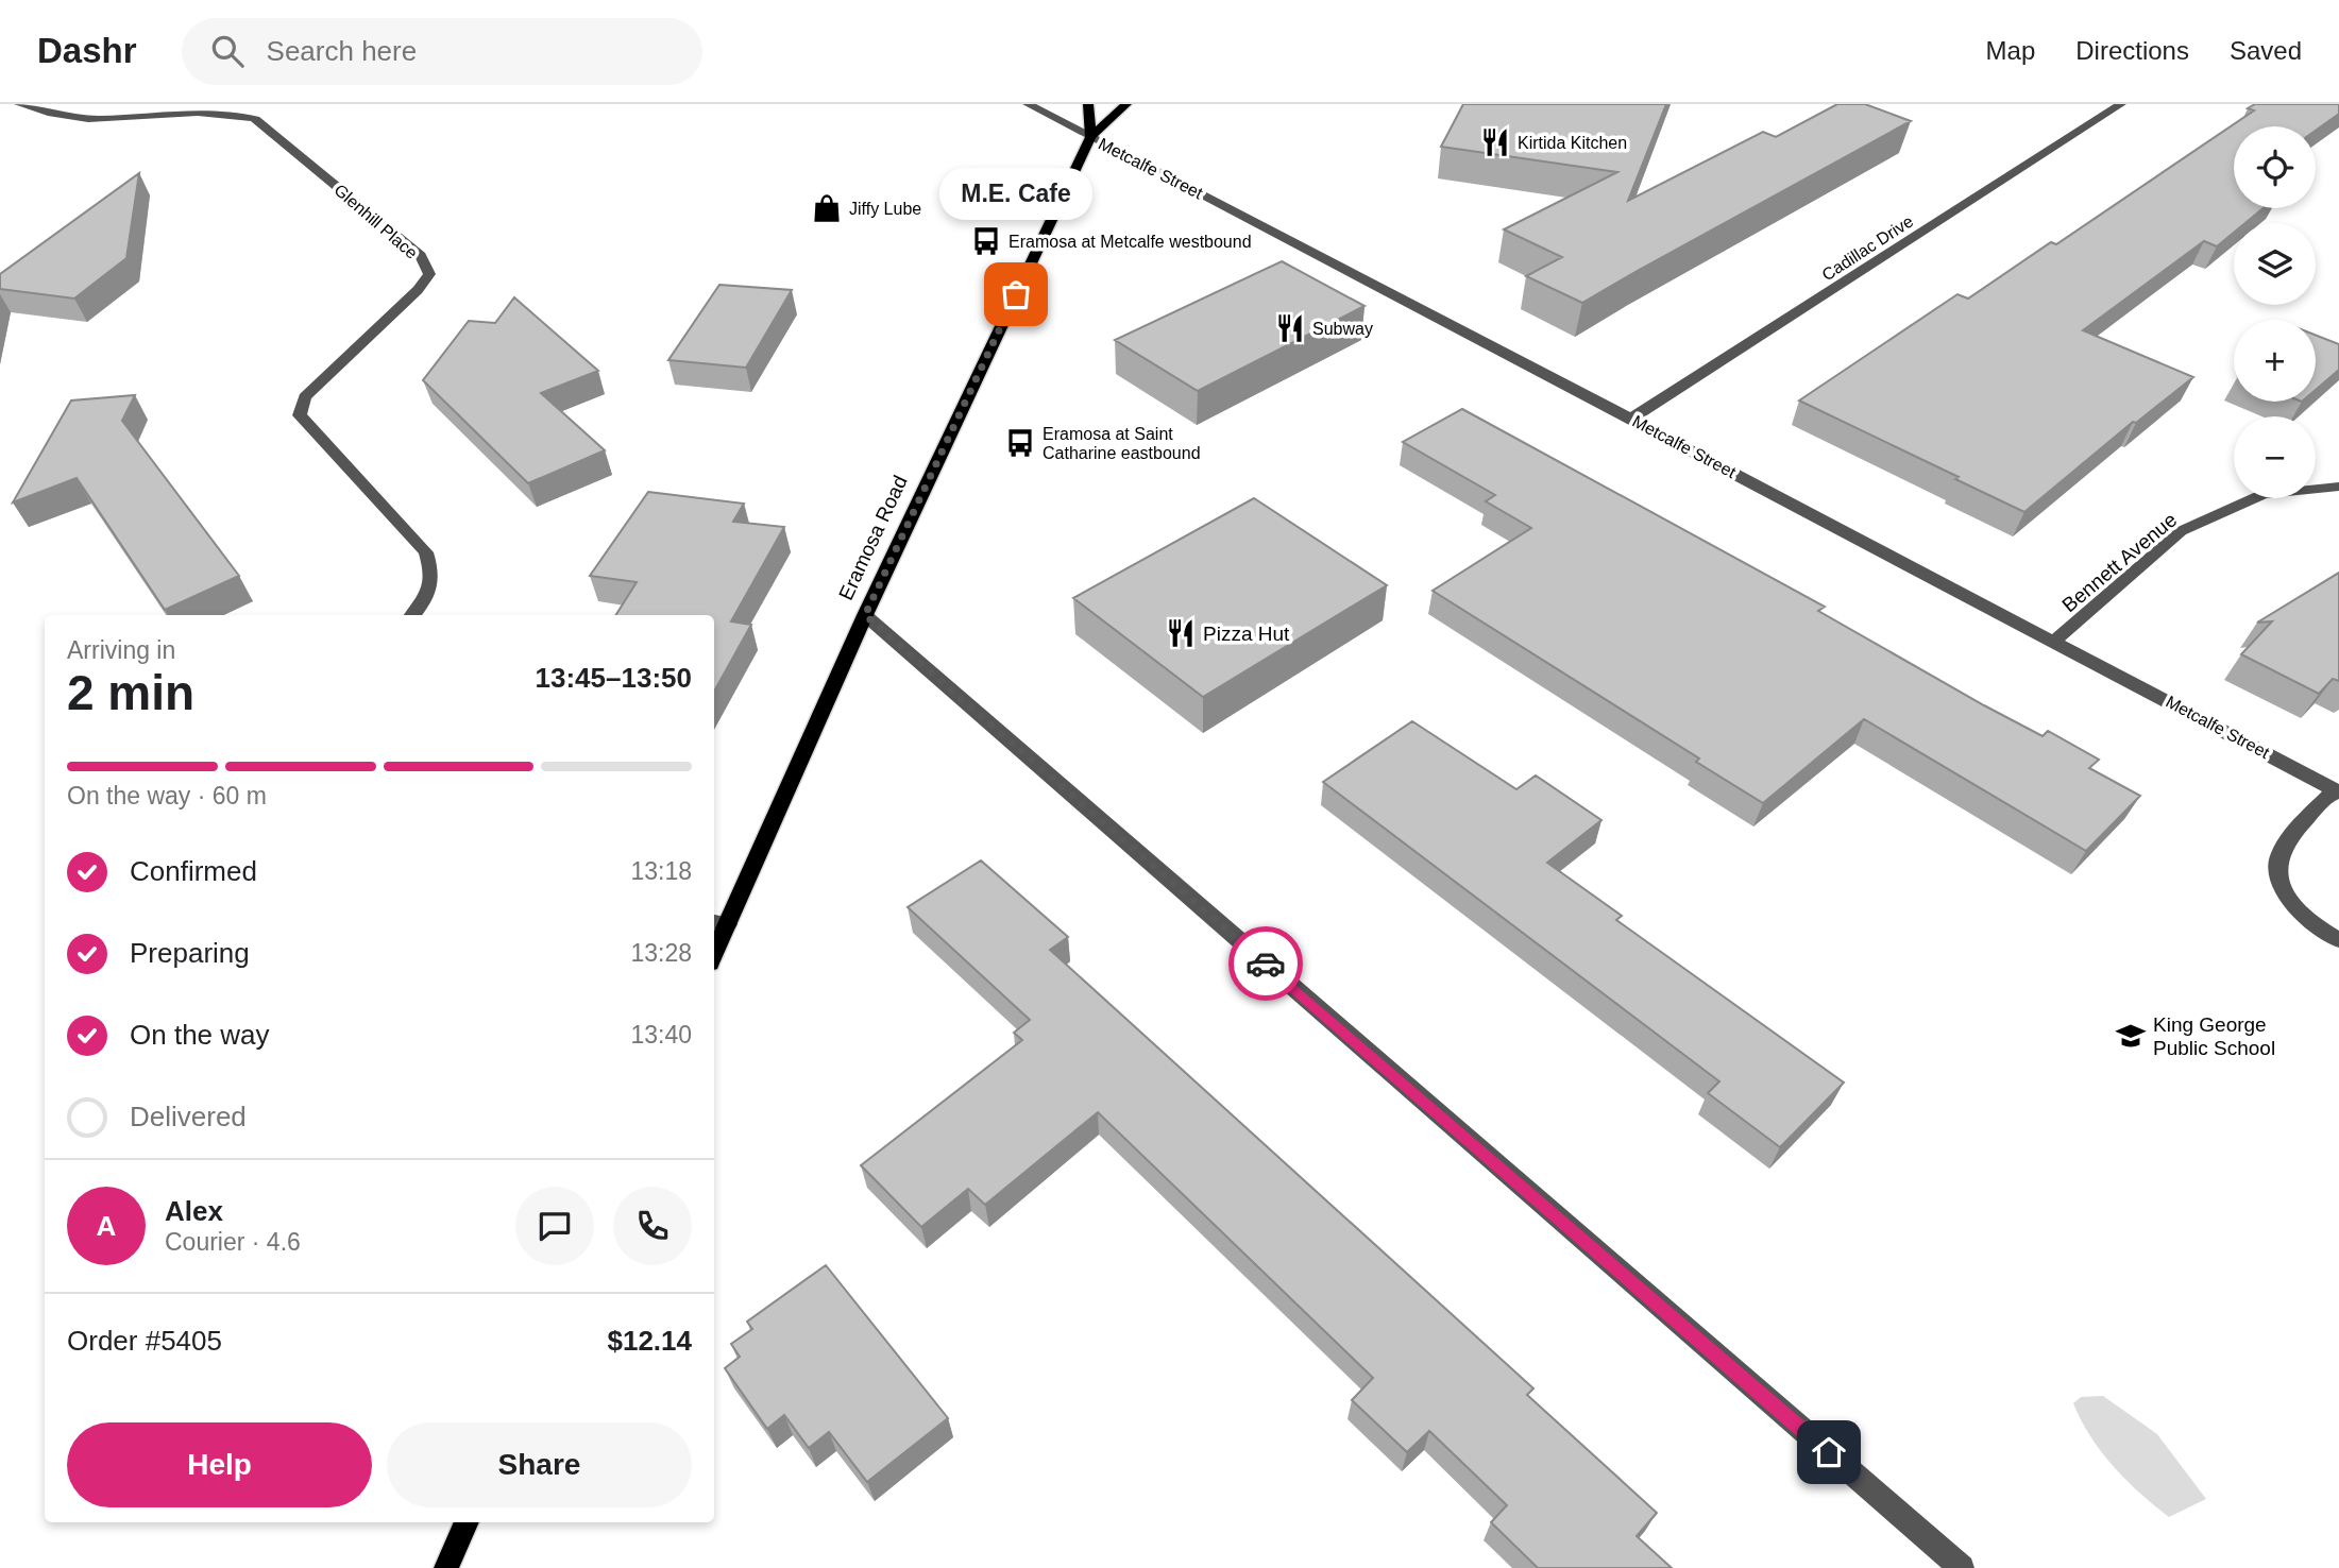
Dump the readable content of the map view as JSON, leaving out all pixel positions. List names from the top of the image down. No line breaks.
{"streets":{"main road":["Eramosa Road"],"street":["Metcalfe Street","Glenhill Place","Cadillac Drive","Bennett Avenue"]},"crossings":[["Metcalfe Street","Cadillac Drive"],["Metcalfe Street","Eramosa Road"],["Metcalfe Street","Bennett Avenue"]],"places":{"restaurant":["Kirtida Kitchen","Subway","Pizza Hut"],"shop":["Jiffy Lube"],"bus stop":["Eramosa at Metcalfe westbound","Eramosa at Saint Catharine eastbound"],"other":["M.E. Cafe"],"school or university":["King George Public School"]},"page":{"header":"Dashr","search":"Search here","nav":["Map","Directions","Saved"],"map_buttons":["+","−"],"bubble":"M.E. Cafe","heading":["2 min","Arriving in","13:45–13:50"],"panel":["Alex","Courier · 4.6","Order #5405","$12.14"],"bar":"On the way · 60 m","list":[["Confirmed","13:18"],["Preparing","13:28"],["On the way","13:40"],"Delivered"],"round":"A","buttons":["Help","Share"]}}
